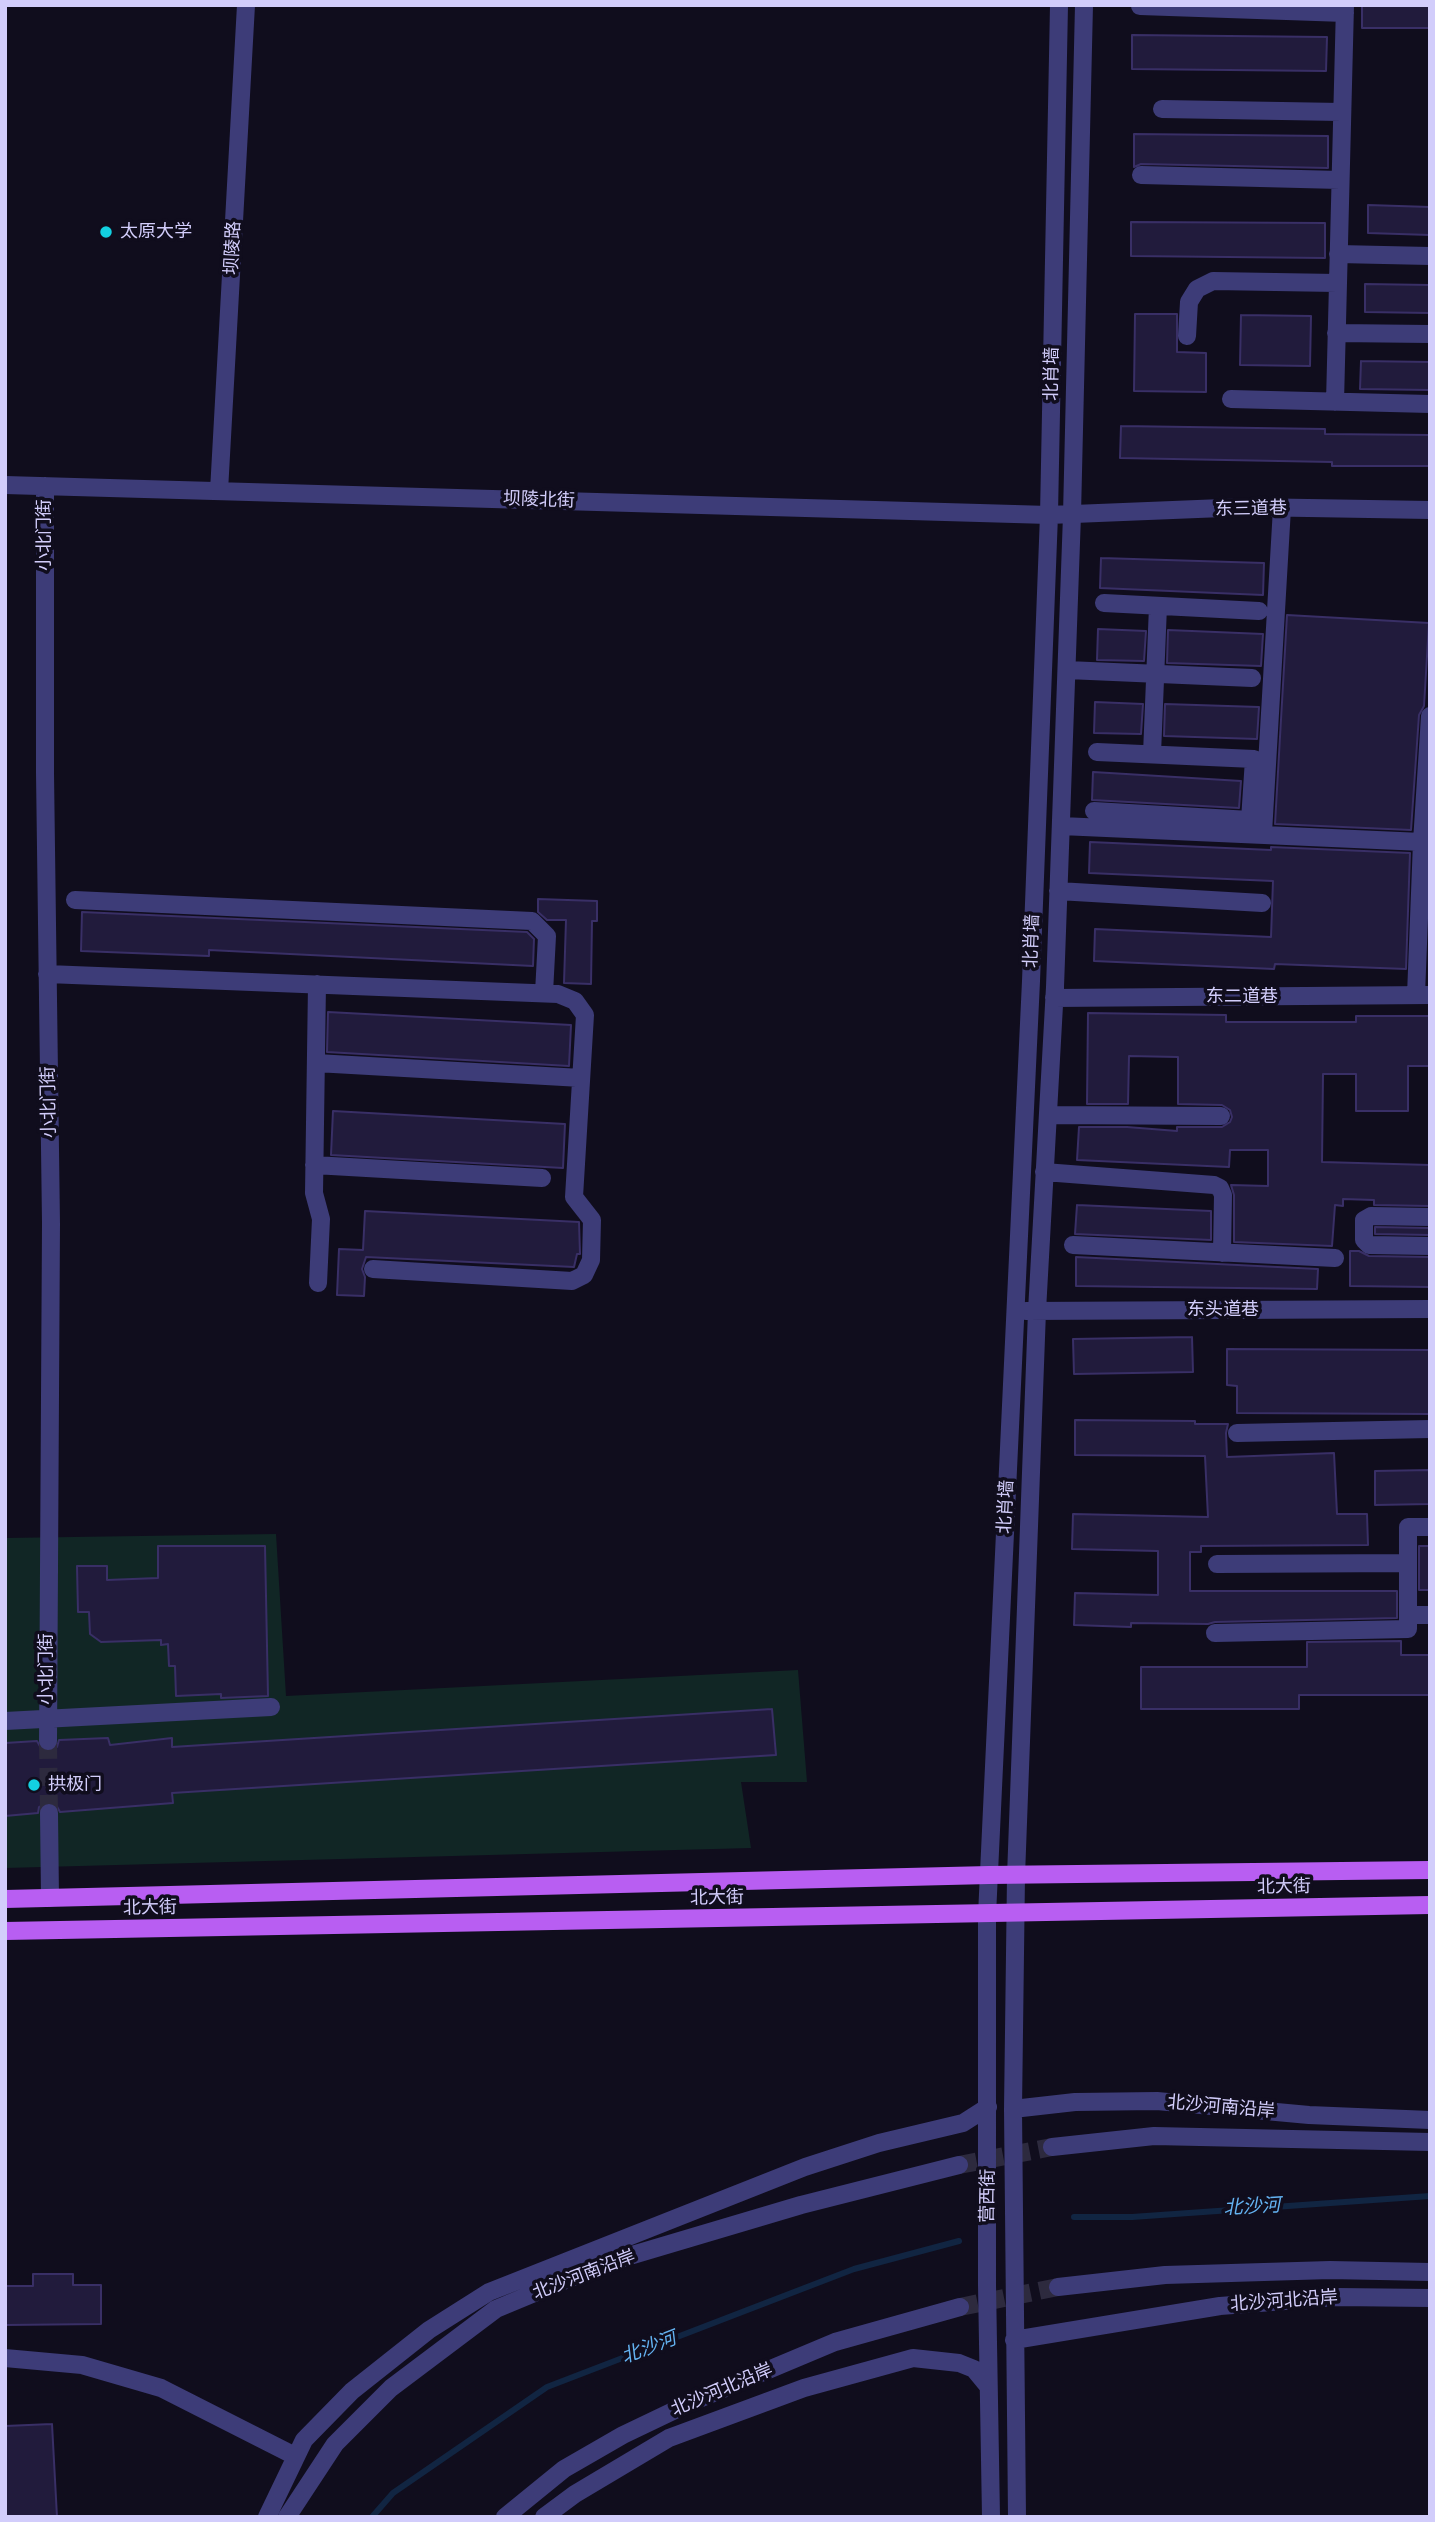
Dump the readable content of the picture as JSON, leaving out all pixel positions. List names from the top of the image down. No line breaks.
{"streets":{"main road":["北大街"],"street":["坝陵路","北肖墙","坝陵北街","东三道巷","小北门街","东二道巷","东头道巷","北沙河南沿岸","营西街","北沙河北沿岸"]},"crossings":[["坝陵路","坝陵北街"],["北肖墙","坝陵北街"],["北肖墙","东头道巷"],["北肖墙","营西街"],["坝陵北街","东三道巷"],["坝陵北街","小北门街"],["坝陵北街","营西街"],["东三道巷","营西街"],["东二道巷","营西街"],["东头道巷","营西街"],["北大街","营西街"],["北沙河南沿岸","营西街"],["营西街","北沙河北沿岸"]],"water":["北沙河"],"places":["太原大学","拱极门"]}
